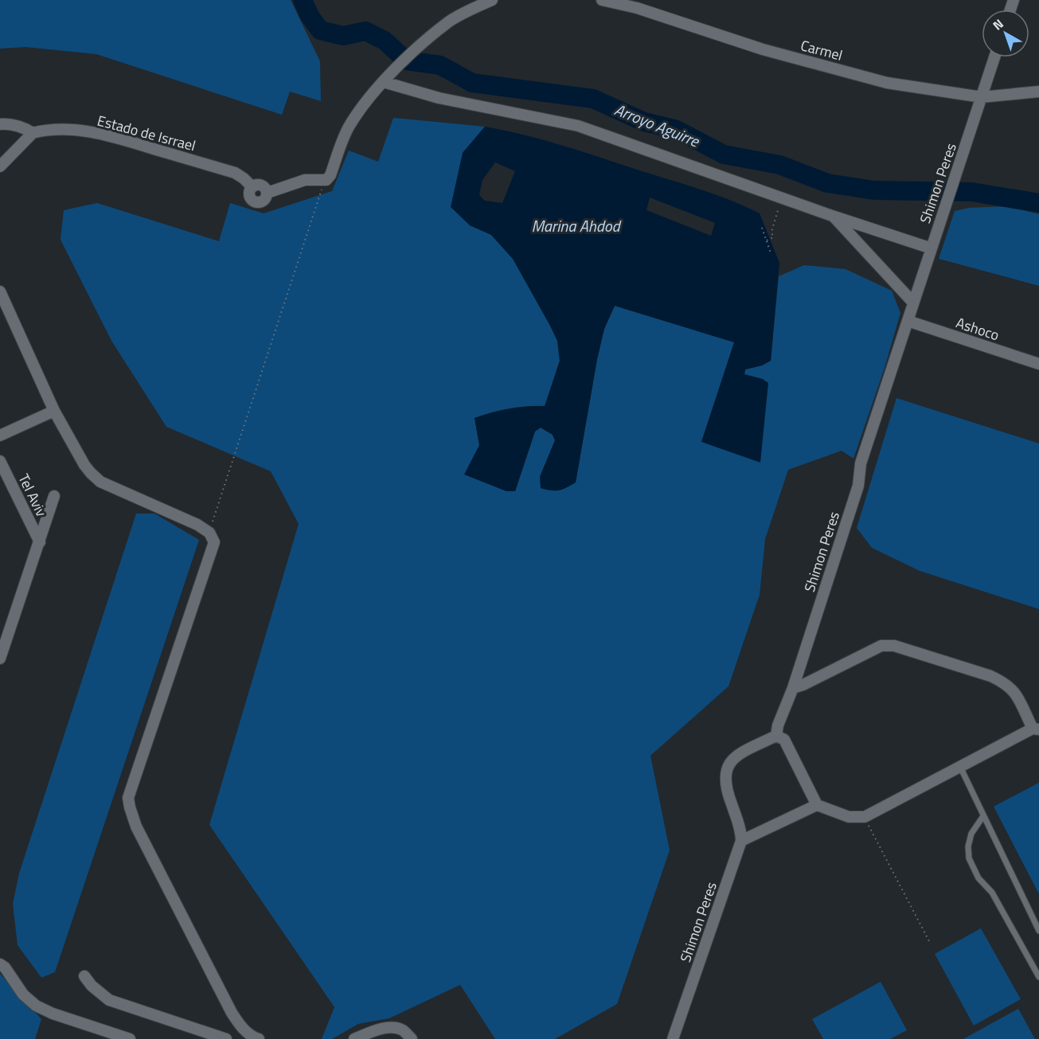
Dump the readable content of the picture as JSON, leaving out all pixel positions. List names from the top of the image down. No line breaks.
{"streets":{"street":["Carmel","Estado de Isrrael","Shimon Peres","Ashoco","Tel Aviv"]},"crossings":[["Carmel","Shimon Peres"],["Shimon Peres","Ashoco"]],"water":["Arroyo Aguirre","Marina Ahdod"],"north":"top left"}
